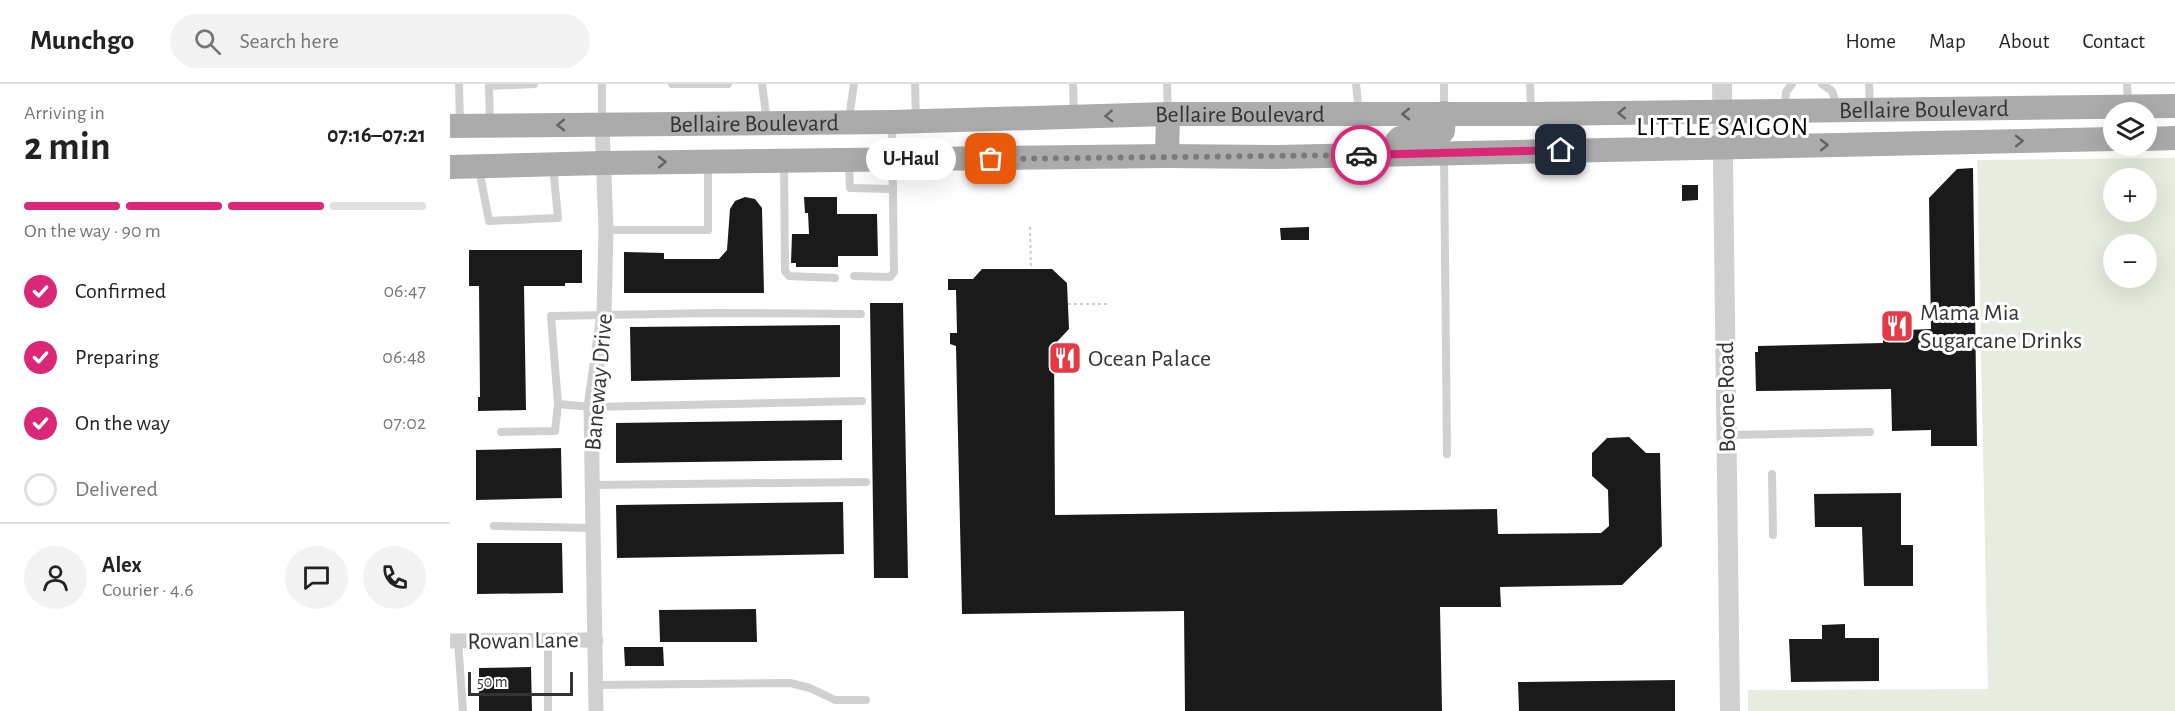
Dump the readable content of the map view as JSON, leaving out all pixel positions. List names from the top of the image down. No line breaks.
{"streets":{"main road":["Bellaire Boulevard"],"street":["Baneway Drive","Boone Road","Rowan Lane"]},"crossings":[["Bellaire Boulevard","Baneway Drive"],["Bellaire Boulevard","Boone Road"],["Baneway Drive","Rowan Lane"]],"districts":["LITTLE SAIGON"],"places":{"other":["U-Haul"],"restaurant":["Mama Mia Sugarcane Drinks","Ocean Palace"]},"scale_bar":"50 m","page":{"header":"Munchgo","search":"Search here","nav":["Home","Map","About","Contact"],"heading":["2 min","Arriving in","07:16–07:21"],"panel":["Alex","Courier · 4.6"],"map_buttons":["+","−"],"bubble":"U-Haul","bar":"On the way · 90 m","list":[["Confirmed","06:47"],["Preparing","06:48"],["On the way","07:02"],"Delivered"],"scale":"50 m"}}
